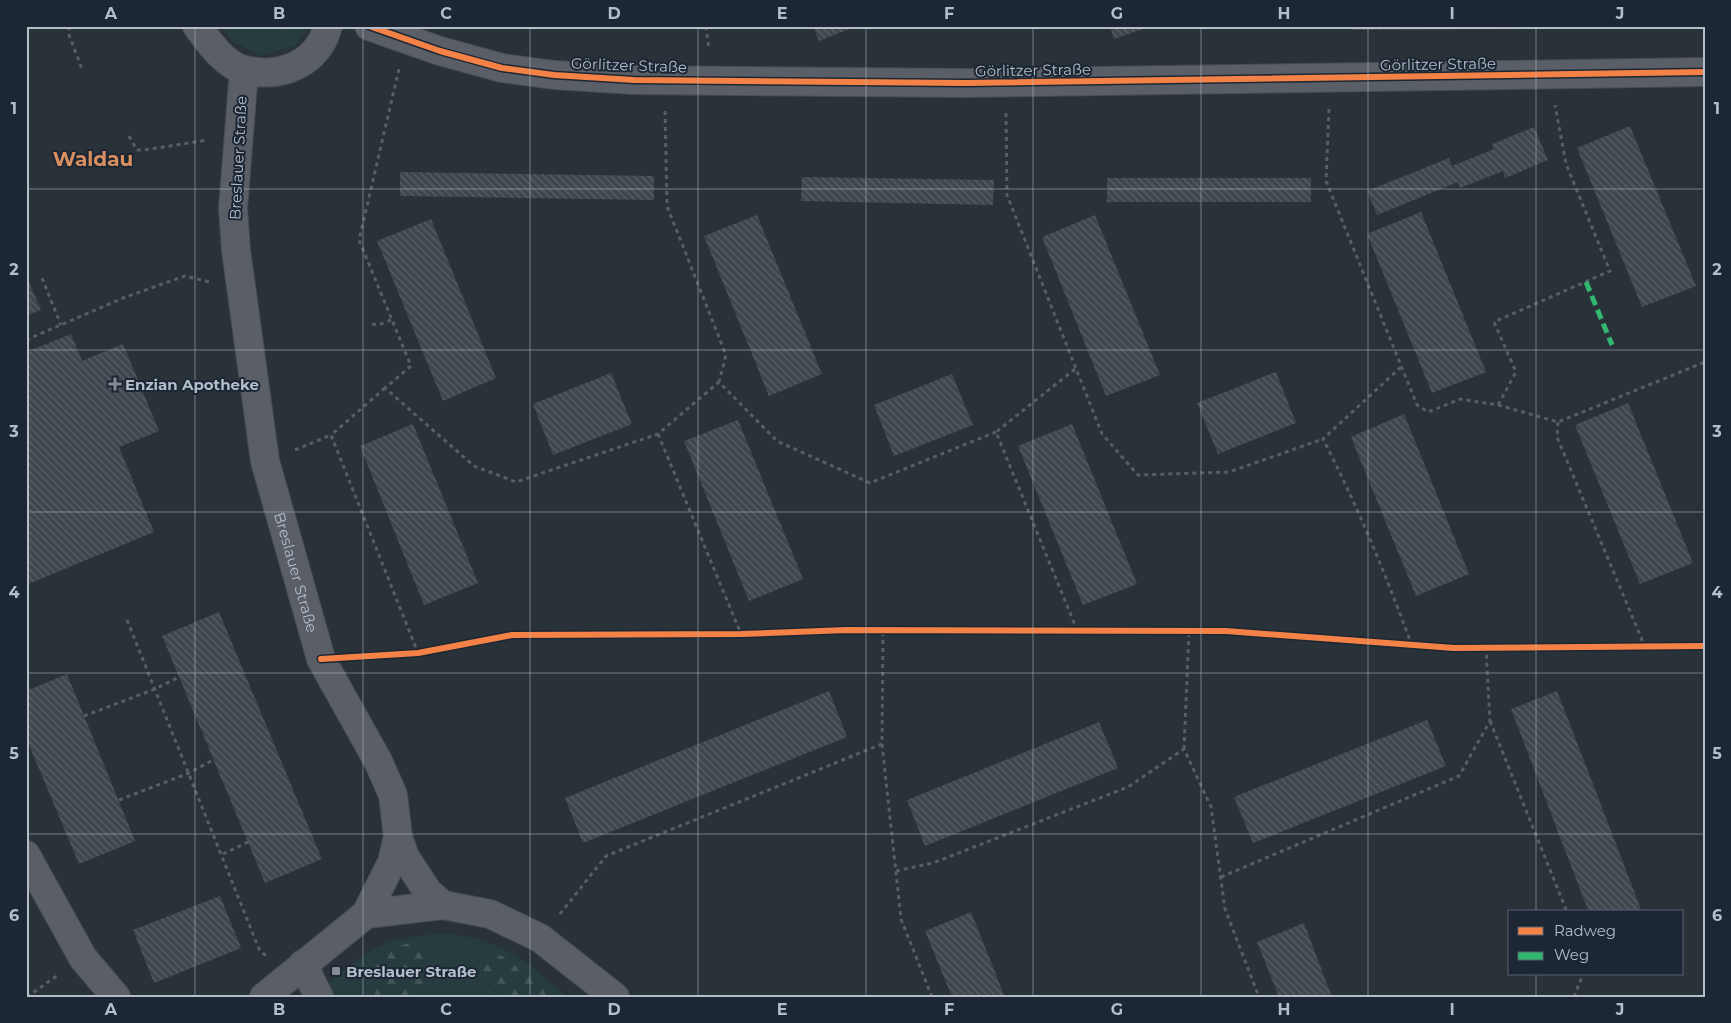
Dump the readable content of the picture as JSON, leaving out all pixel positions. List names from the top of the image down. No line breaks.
{"streets":{"street":["Görlitzer Straße","Breslauer Straße"]},"districts":["Waldau"],"places":{"health":["Enzian Apotheke"],"transit":["Breslauer Straße"]},"legend":["Radweg","Weg"],"grid":{"columns":["A","B","C","D","E","F","G","H","I","J"],"rows":["1","2","3","4","5","6"]}}
